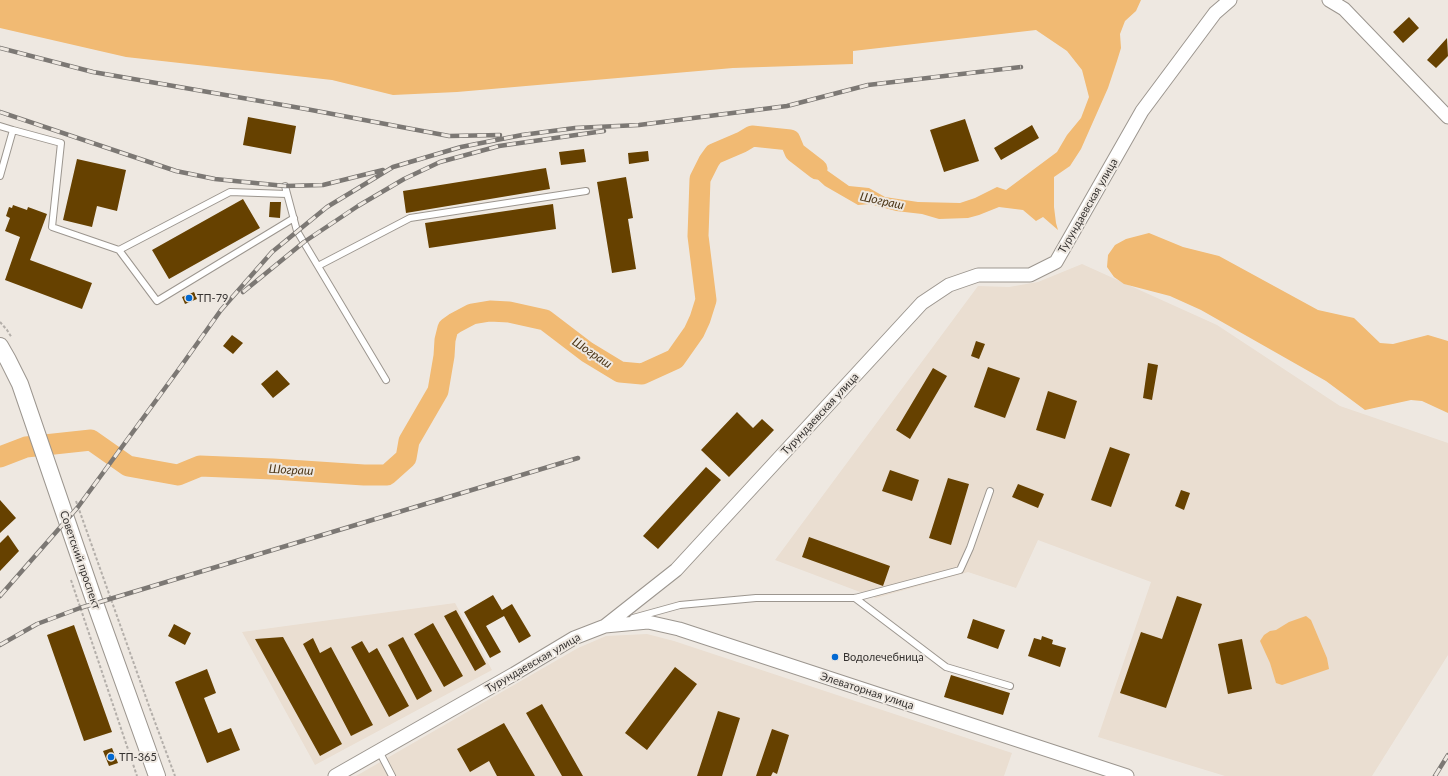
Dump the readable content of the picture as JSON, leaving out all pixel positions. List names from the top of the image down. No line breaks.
{"streets":{"street":["Турундаевская улица","Советский проспект","Элеваторная улица"]},"crossings":[["Турундаевская улица","Элеваторная улица"]],"water":["Шограш"],"places":["ТП-79","Водолечебница","ТП-365"]}
